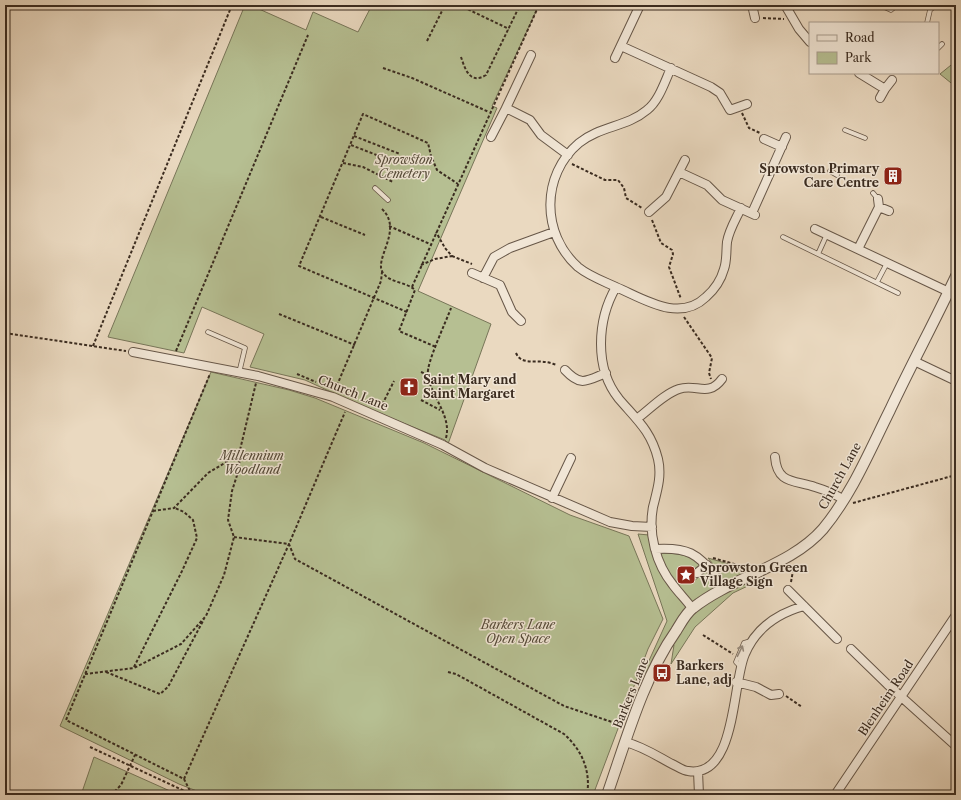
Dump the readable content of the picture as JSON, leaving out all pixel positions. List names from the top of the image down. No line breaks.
{"streets":{"street":["Church Lane","Barkers Lane","Blenheim Road"]},"crossings":[["Church Lane","Barkers Lane"]],"parks":["Sprowston Cemetery","Millennium Woodland","Barkers Lane Open Space"],"places":{"building":["Sprowston Primary Care Centre"],"church":["Saint Mary and Saint Margaret"],"place":["Sprowston Green Village Sign"],"bus stop":["Barkers Lane, adj"]},"legend":["Road","Park"]}
